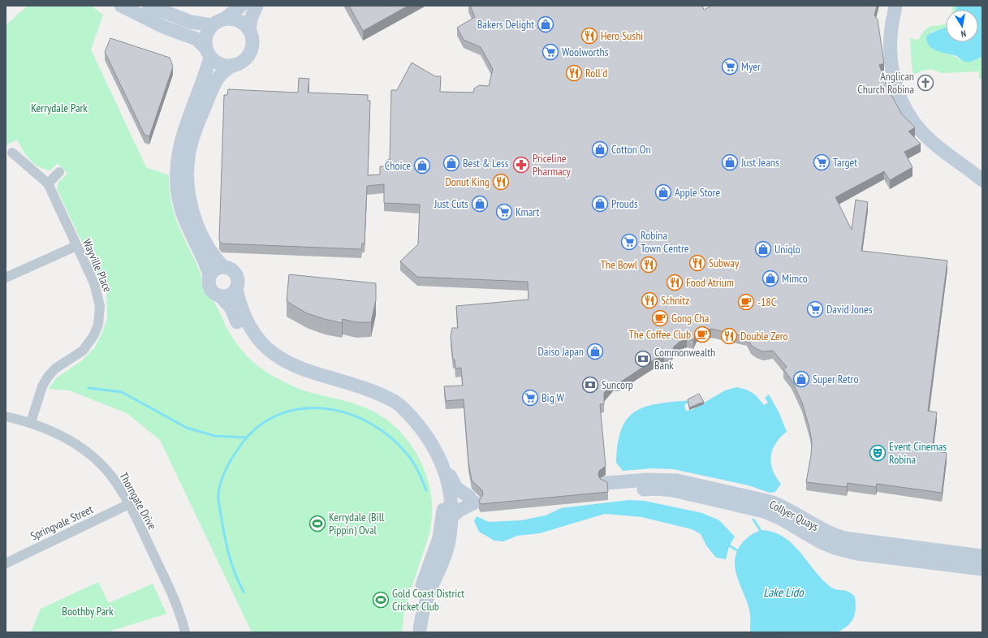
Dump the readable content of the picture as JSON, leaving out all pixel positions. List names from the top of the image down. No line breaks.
{"streets":{"street":["Wayville Place","Thorngate Drive","Collyer Quays","Springvale Street"]},"crossings":[["Wayville Place","Thorngate Drive"],["Thorngate Drive","Springvale Street"]],"water":["Lake Lido"],"parks":["Kerrydale Park","Boothby Park"],"places":{"shop":["Bakers Delight","Cotton On","Just Jeans","Best & Less","Choice","Apple Store","Just Cuts","Prouds","Uniqlo","Mimco","Daiso Japan","Super Retro"],"restaurant":["Hero Sushi","Roll'd","Donut King","Subway","The Bowl","Food Atrium","Schnitz","Double Zero"],"supermarket":["Woolworths","Myer","Target","Kmart","Robina Town Centre","David Jones","Big W"],"church":["Anglican Church Robina"],"pharmacy":["Priceline Pharmacy"],"cafe":["-18C","Gong Cha","The Coffee Club"],"bank":["Commonwealth Bank","Suncorp"],"theatre":["Event Cinemas Robina"],"sports":["Kerrydale (Bill Pippin) Oval","Gold Coast District Cricket Club"]},"north":"bottom"}
